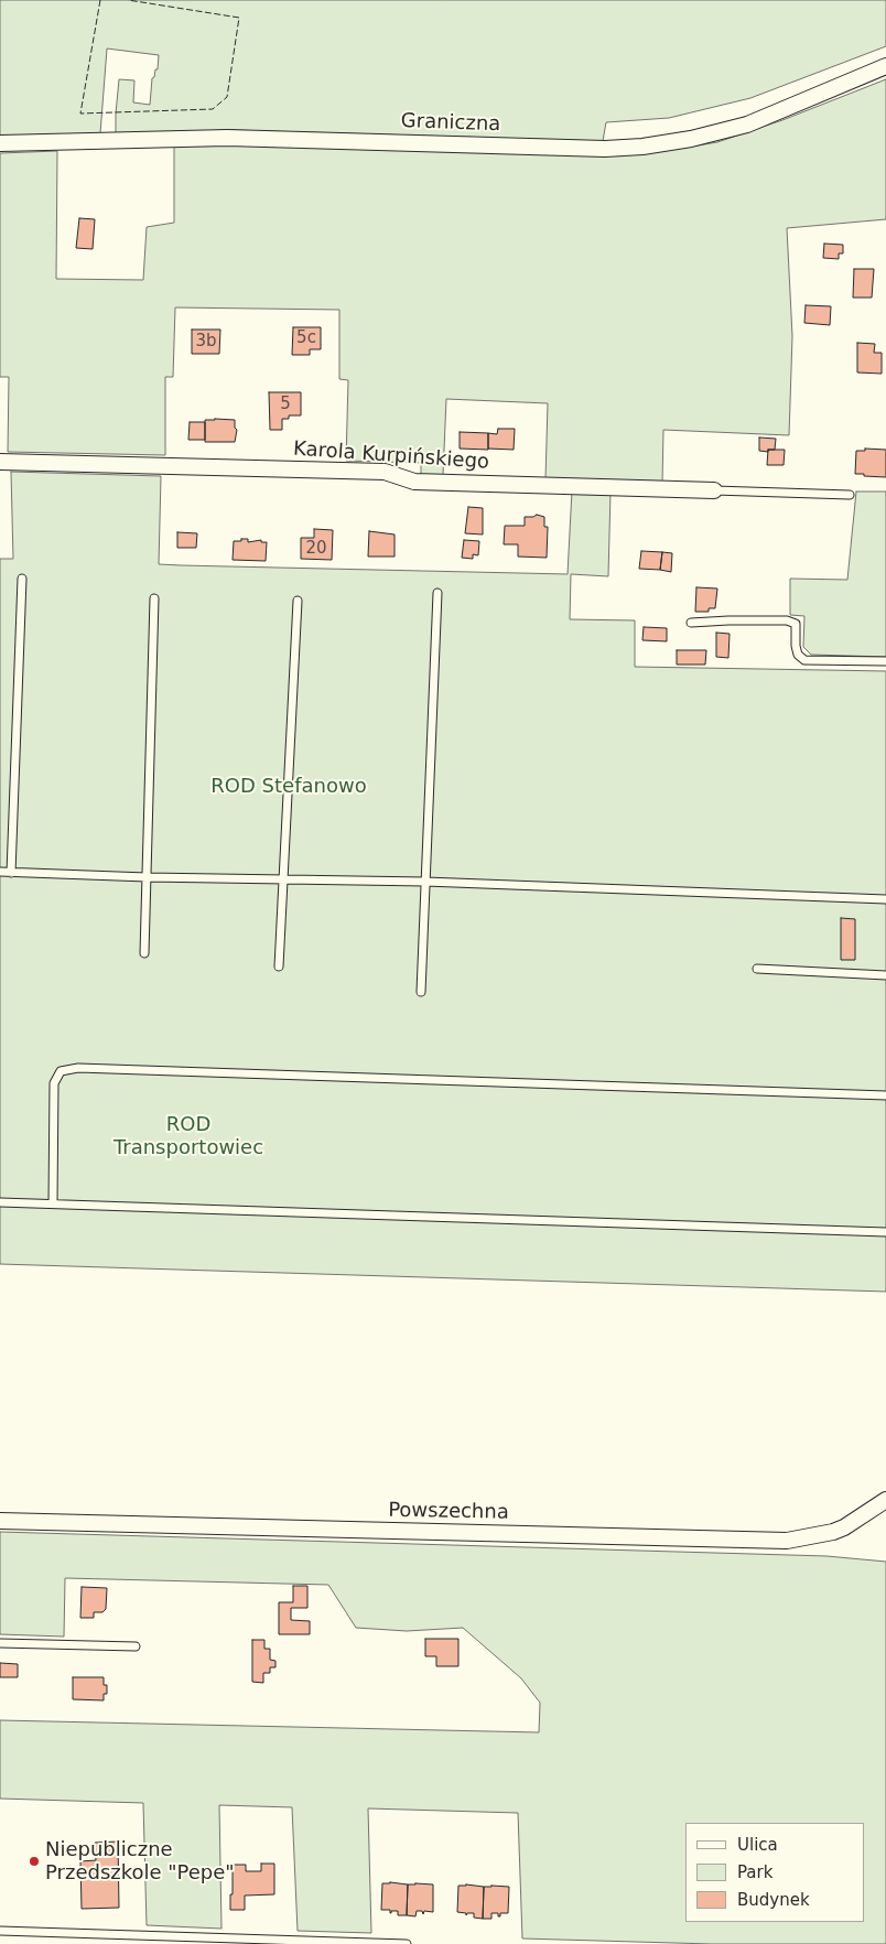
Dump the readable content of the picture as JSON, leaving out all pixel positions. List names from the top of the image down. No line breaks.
{"streets":{"street":["Graniczna","Karola Kurpińskiego","Powszechna"]},"parks":["ROD Stefanowo","ROD Transportowiec"],"places":["Niepubliczne Przedszkole \"Pepe\""],"house_numbers":["5c","3b","5","20"],"legend":["Ulica","Park","Budynek"]}
